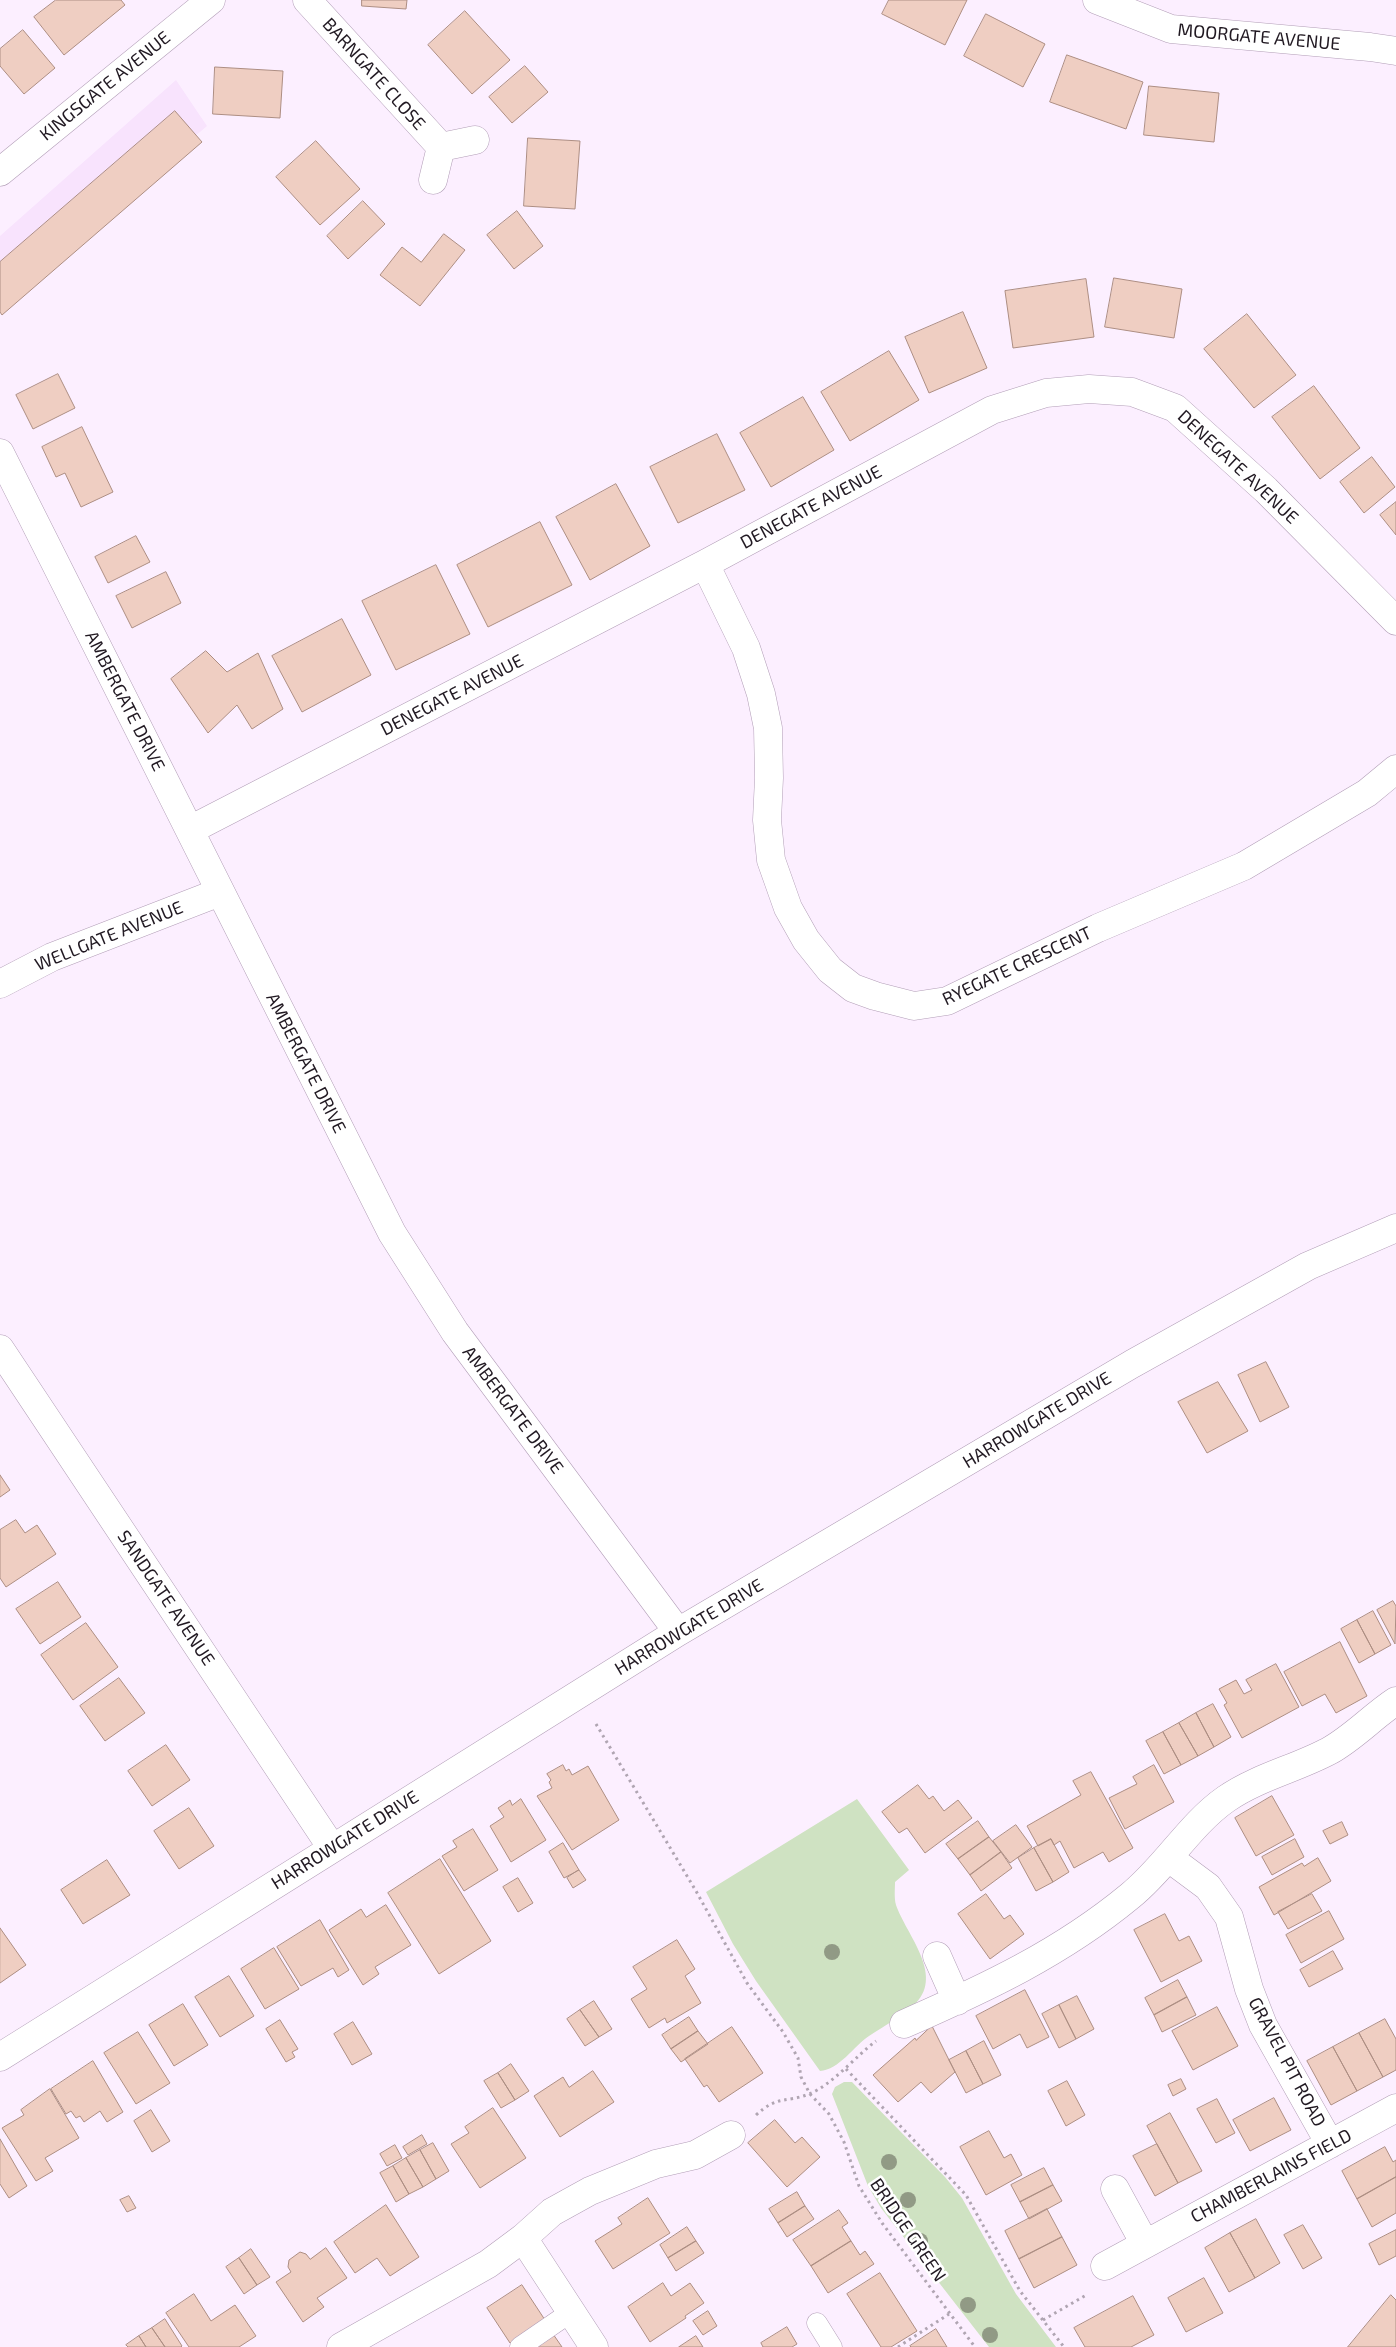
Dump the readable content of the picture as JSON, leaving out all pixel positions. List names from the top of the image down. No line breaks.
{"streets":{"street":["MOORGATE AVENUE","BARNGATE CLOSE","KINGSGATE AVENUE","DENEGATE AVENUE","AMBERGATE DRIVE","WELLGATE AVENUE","RYEGATE CRESCENT","HARROWGATE DRIVE","SANDGATE AVENUE","GRAVEL PIT ROAD","CHAMBERLAINS FIELD"],"path":["BRIDGE GREEN"]},"crossings":[["DENEGATE AVENUE","AMBERGATE DRIVE"],["DENEGATE AVENUE","RYEGATE CRESCENT"],["AMBERGATE DRIVE","WELLGATE AVENUE"],["AMBERGATE DRIVE","HARROWGATE DRIVE"],["HARROWGATE DRIVE","SANDGATE AVENUE"],["HARROWGATE DRIVE","BRIDGE GREEN"],["GRAVEL PIT ROAD","CHAMBERLAINS FIELD"]]}
